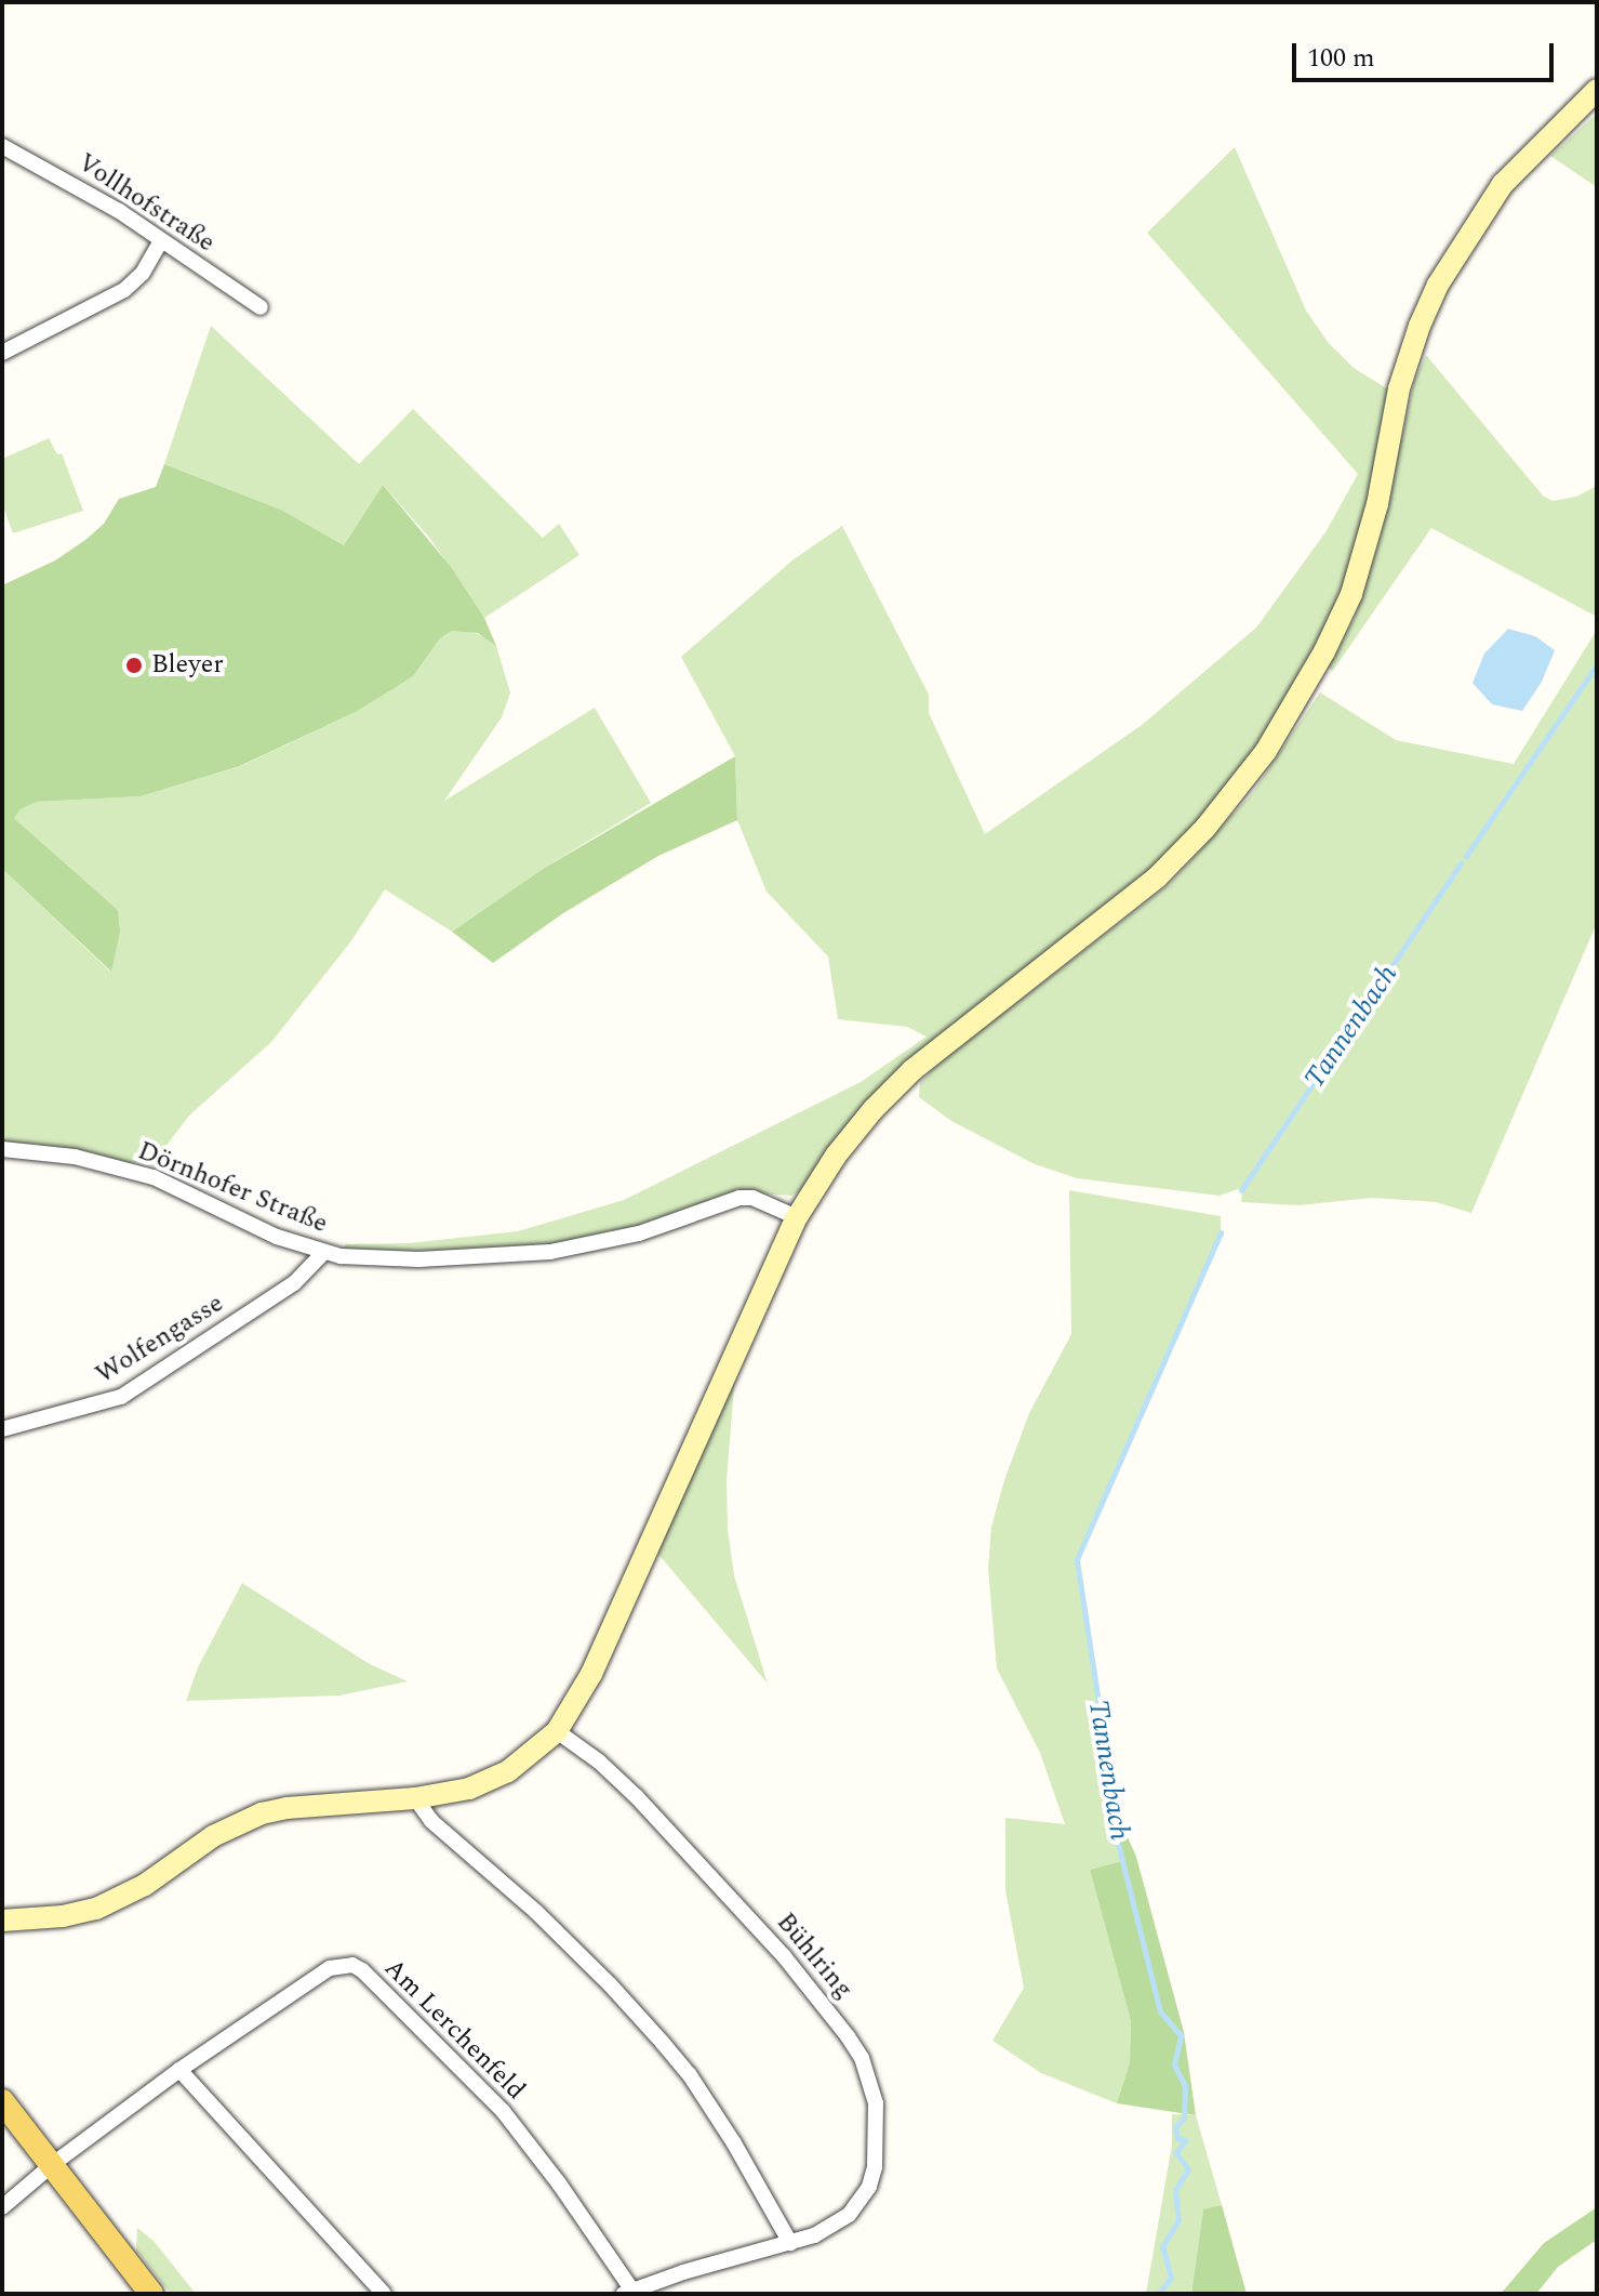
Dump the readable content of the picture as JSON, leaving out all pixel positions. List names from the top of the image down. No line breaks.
{"streets":{"street":["Vollhofstraße","Dörnhofer Straße","Wolfengasse","Bühlring","Am Lerchenfeld"]},"crossings":[["Dörnhofer Straße","Wolfengasse"],["Bühlring","Am Lerchenfeld"]],"water":["Tannenbach"],"places":["Bleyer"],"scale_bar":"100 m"}
